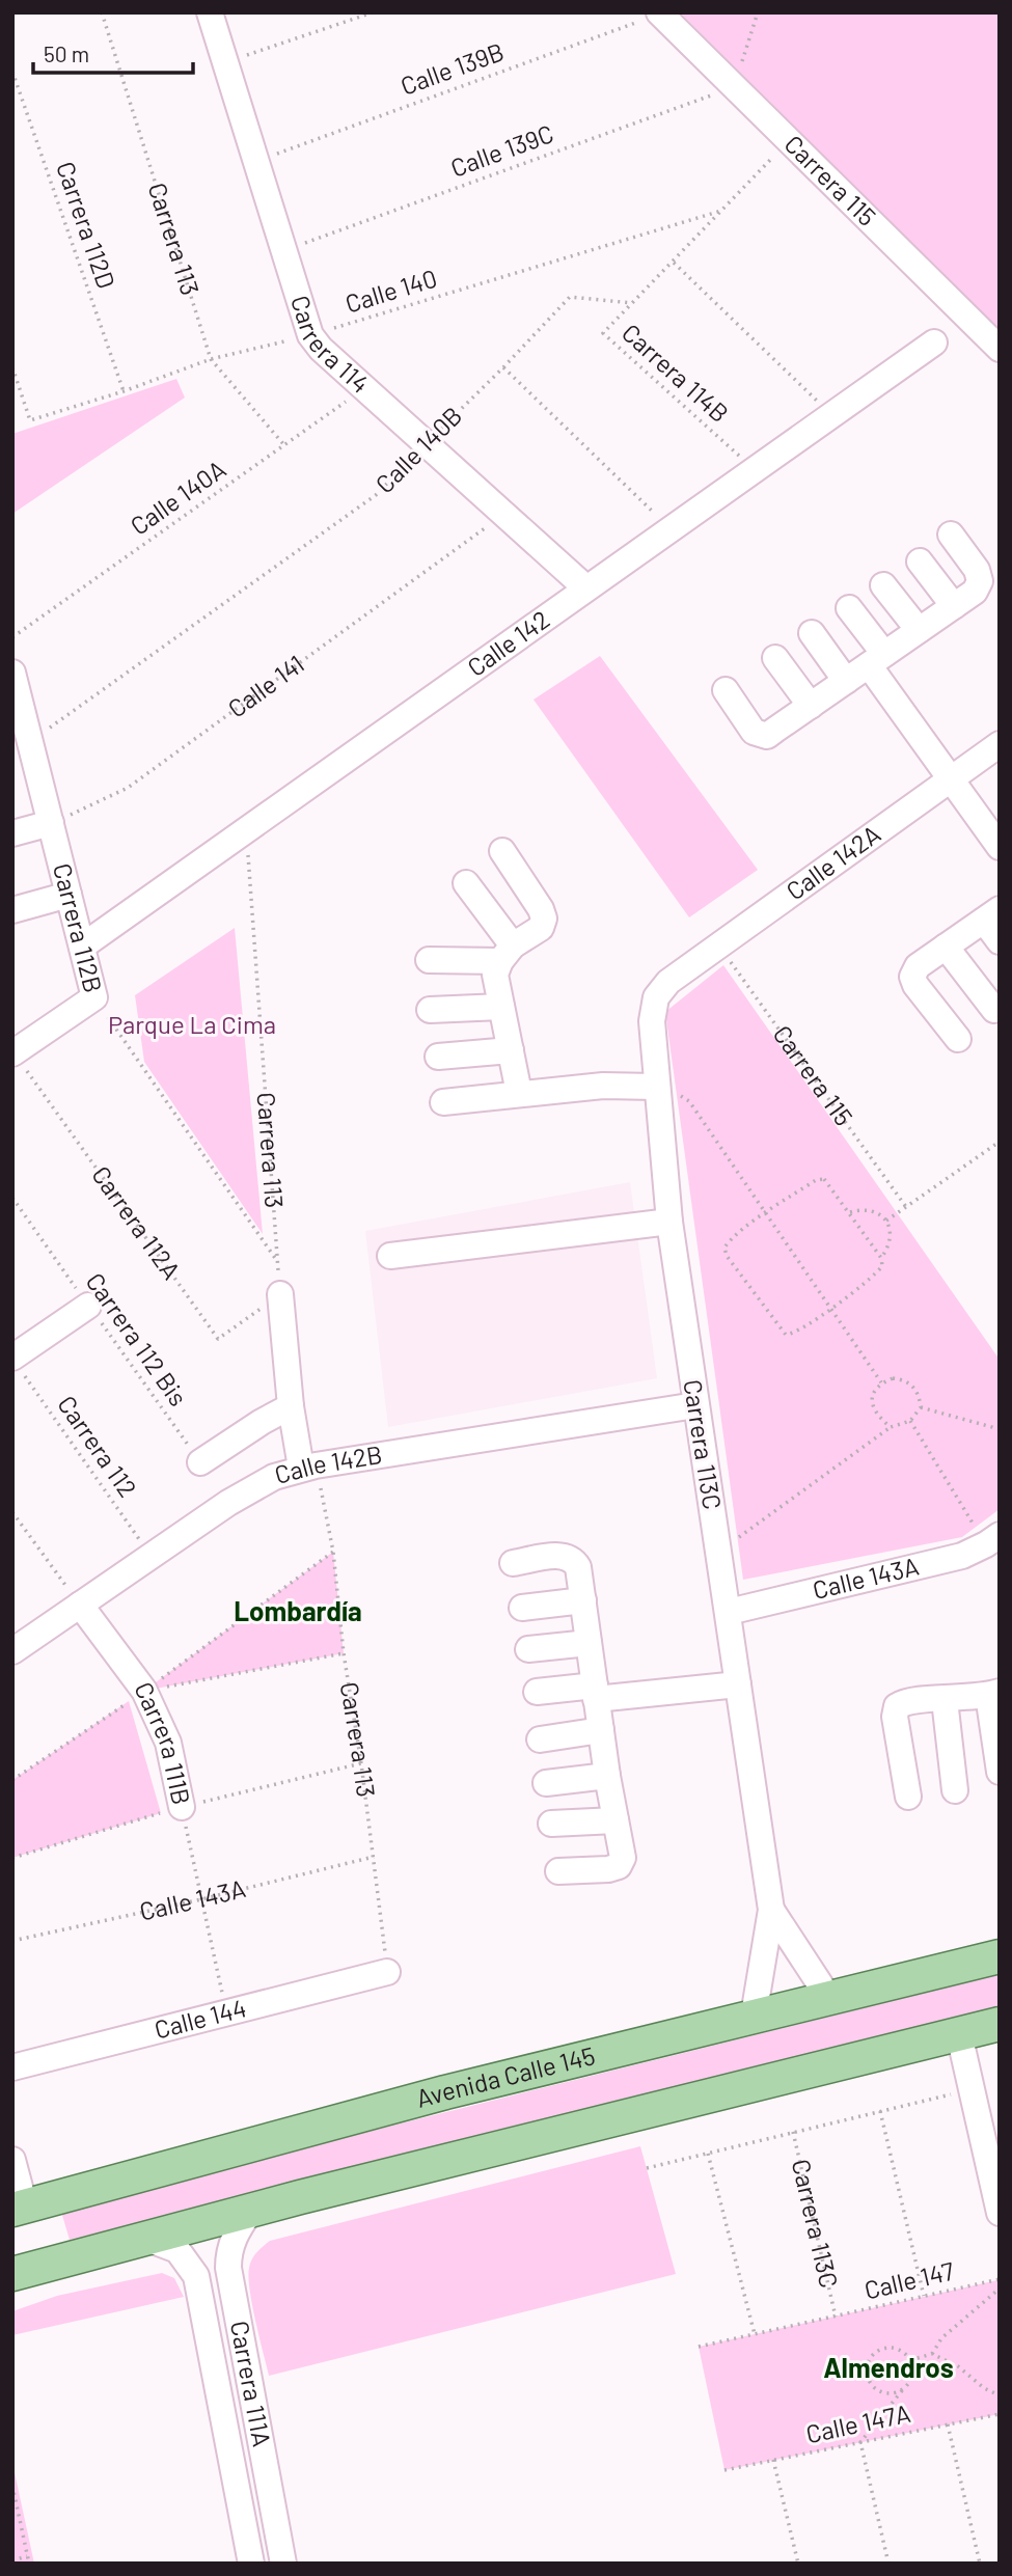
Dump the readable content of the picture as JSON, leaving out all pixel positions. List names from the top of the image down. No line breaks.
{"streets":{"main road":["Avenida Calle 145"],"street":["Carrera 115","Carrera 114","Calle 142","Calle 142A","Carrera 112B","Carrera 113C","Calle 142B","Calle 143A","Carrera 111B","Calle 144","Carrera 111A"],"path":["Calle 139B","Calle 139C","Carrera 112D","Carrera 113","Calle 140","Carrera 114B","Calle 140B","Calle 140A","Calle 141","Carrera 112A","Carrera 112 Bis","Carrera 112","Calle 147","Calle 147A"]},"crossings":[["Calle 139B","Carrera 115"],["Calle 139B","Carrera 114"],["Calle 139C","Carrera 115"],["Calle 139C","Carrera 114"],["Carrera 115","Calle 142A"],["Carrera 112D","Calle 140"],["Carrera 113","Calle 140"],["Carrera 113","Calle 140A"],["Carrera 113","Calle 142"],["Carrera 113","Carrera 112B"],["Carrera 113","Carrera 112A"],["Carrera 113","Calle 142B"],["Carrera 113","Calle 143A"],["Carrera 113","Calle 144"],["Calle 140","Carrera 114"],["Carrera 114","Calle 140B"],["Carrera 114","Calle 140A"],["Carrera 114","Calle 142"],["Carrera 114","Calle 141"],["Carrera 114B","Calle 140B"],["Carrera 114B","Calle 142"],["Calle 140B","Carrera 112B"],["Calle 142","Carrera 112B"],["Calle 141","Carrera 112B"],["Calle 142A","Carrera 113C"],["Carrera 113C","Calle 142B"],["Carrera 113C","Calle 143A"],["Carrera 113C","Avenida Calle 145"],["Carrera 113C","Calle 147"],["Carrera 112","Calle 142B"],["Calle 142B","Carrera 111B"],["Calle 143A","Carrera 111B"],["Carrera 111B","Calle 144"]],"districts":["Lombardía","Almendros"],"parks":["Parque La Cima"],"scale_bar":"50 m"}
